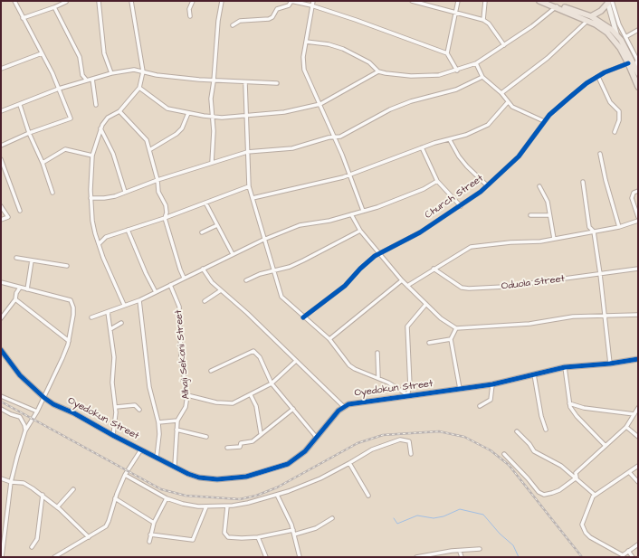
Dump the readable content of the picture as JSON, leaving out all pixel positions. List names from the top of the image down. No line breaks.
{"streets":{"street":["Church Street","Oduola Street","Alhaji Sekoni Street","Oyedokun Street"]},"crossings":[["Alhaji Sekoni Street","Oyedokun Street"]]}
